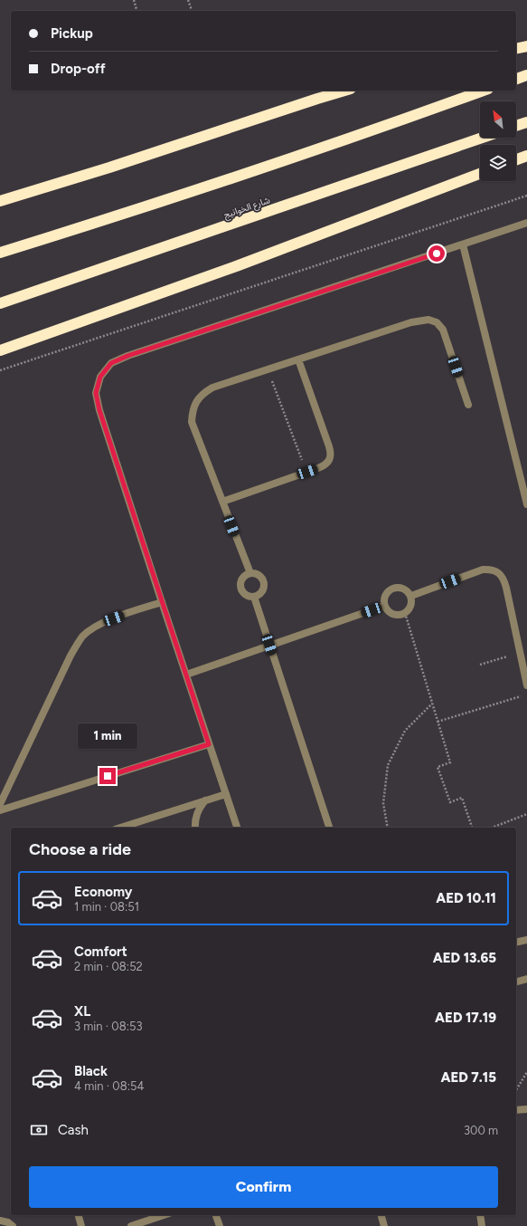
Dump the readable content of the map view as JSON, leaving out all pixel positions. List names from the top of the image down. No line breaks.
{"streets":{"highway":["شارع الخوانيج"]},"north":"top left","page":{"banner":["Pickup","Drop-off"],"bubble":"1 min","heading":"Choose a ride","list":[{"name":"Economy","note":"1 min · 08:51","value":"AED 10.11"},{"name":"Comfort","note":"2 min · 08:52","value":"AED 13.65"},{"name":"XL","note":"3 min · 08:53","value":"AED 17.19"},{"name":"Black","note":"4 min · 08:54","value":"AED 7.15"}],"pay":["Cash","300 m"],"buttons":"Confirm"}}
